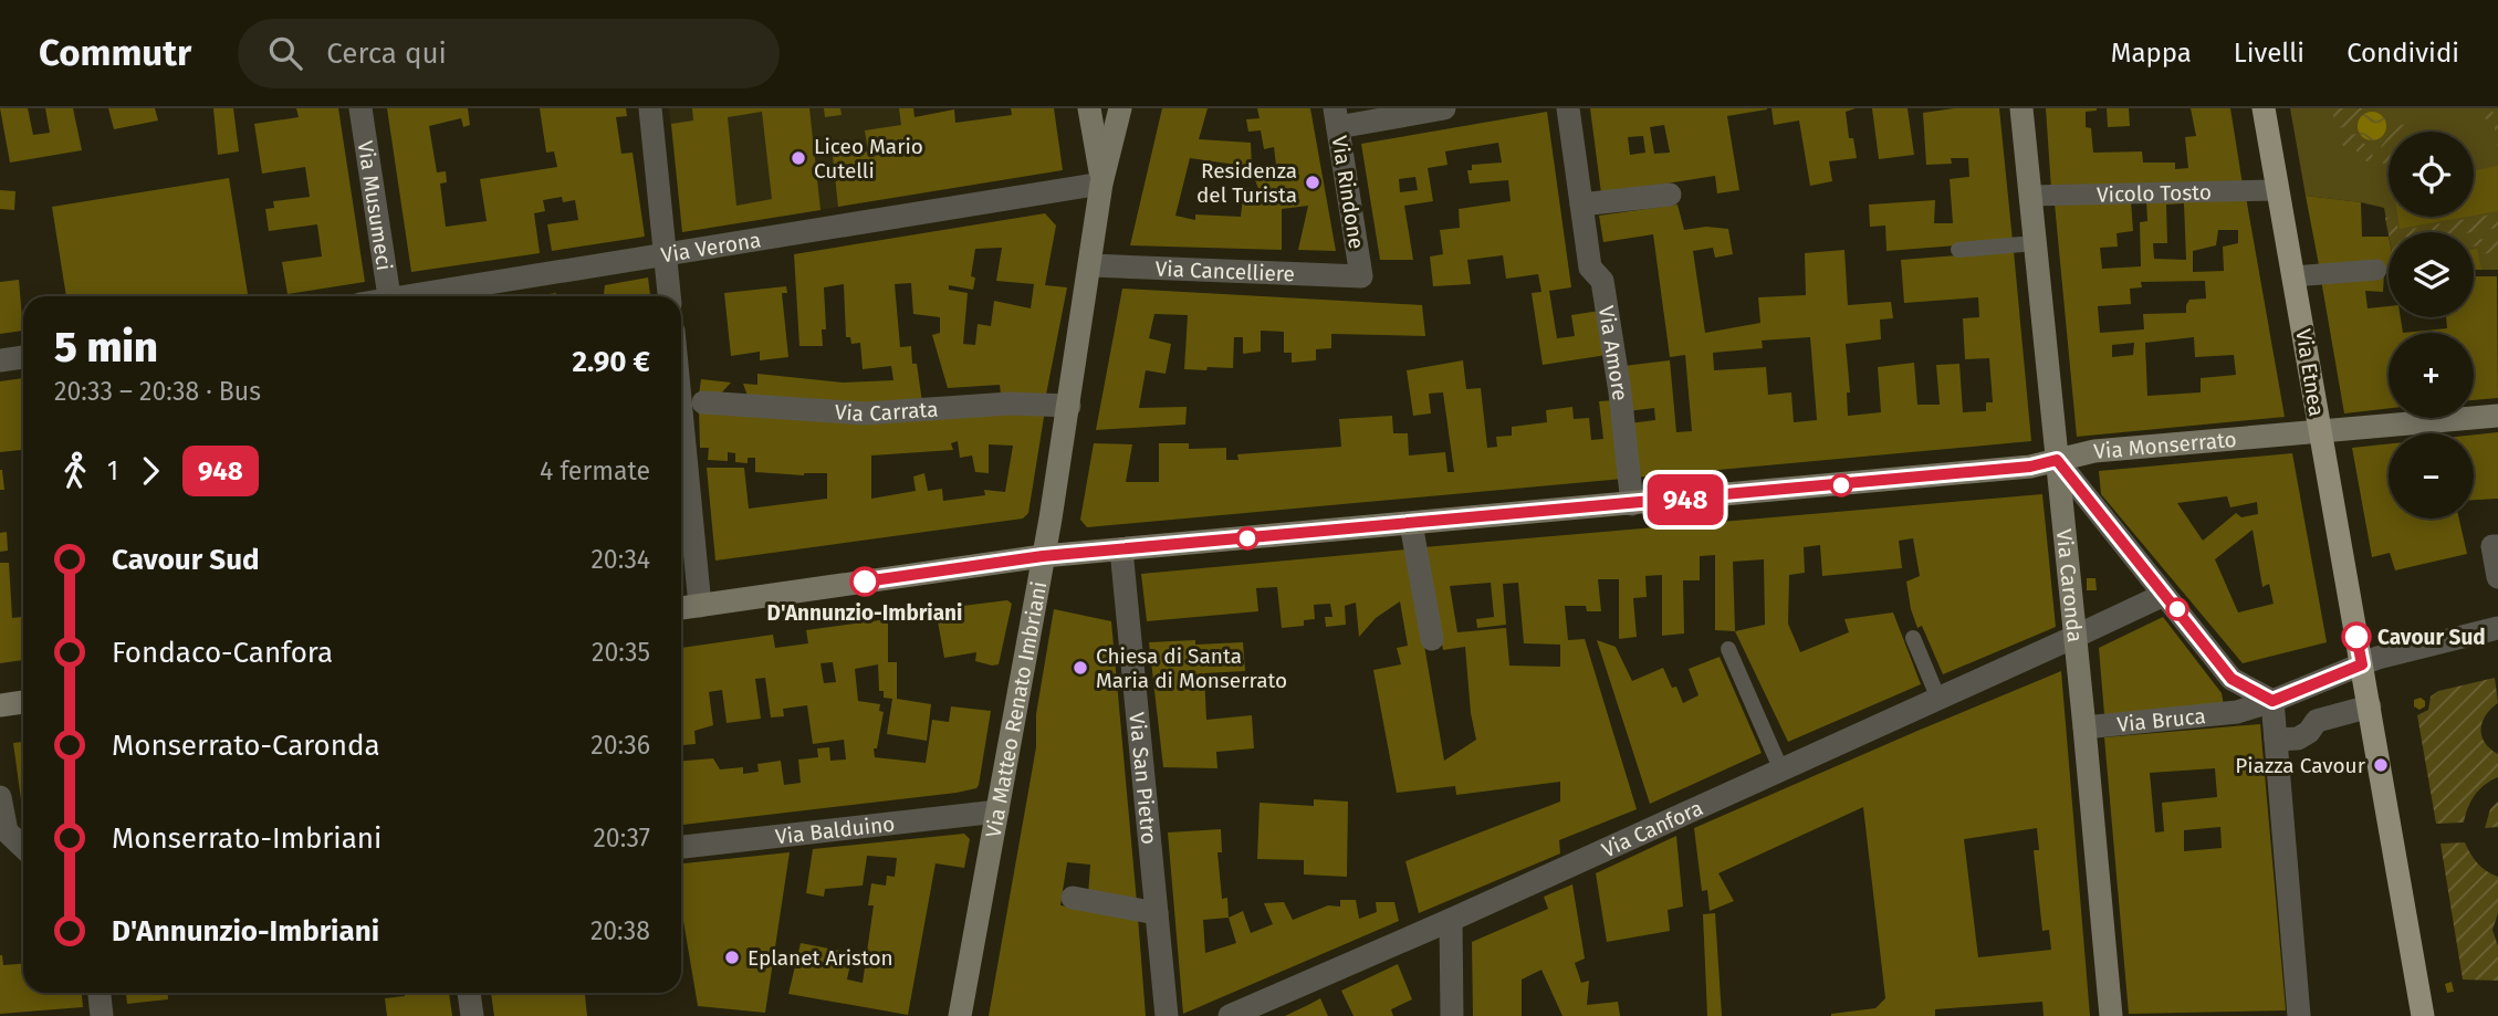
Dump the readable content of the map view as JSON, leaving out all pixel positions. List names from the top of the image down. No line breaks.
{"streets":{"main road":["Via Etnea","Via Monserrato","Via Caronda","Via Matteo Renato Imbriani"],"street":["Via Rindone","Vicolo Tosto","Via Musumeci","Via Verona","Via Cancelliere","Via Amore","Via Carrata","Via Bruca","Via San Pietro","Via Balduino","Via Canfora"]},"crossings":[["Via Rindone","Via Cancelliere"],["Vicolo Tosto","Via Etnea"],["Vicolo Tosto","Via Caronda"],["Via Verona","Via Matteo Renato Imbriani"],["Via Cancelliere","Via Matteo Renato Imbriani"],["Via Amore","Via Monserrato"],["Via Etnea","Via Monserrato"],["Via Etnea","Via Bruca"],["Via Carrata","Via Matteo Renato Imbriani"],["Via Monserrato","Via Caronda"],["Via Monserrato","Via Matteo Renato Imbriani"],["Via Monserrato","Via San Pietro"],["Via Caronda","Via Bruca"],["Via Caronda","Via Canfora"],["Via Matteo Renato Imbriani","Via Balduino"]],"places":["Liceo Mario Cutelli","Residenza del Turista","D'Annunzio-Imbriani","Cavour Sud","Chiesa di Santa Maria di Monserrato","Piazza Cavour","Eplanet Ariston"],"lines":["bus line 948"],"page":{"header":"Commutr","search":"Cerca qui","nav":["Mappa","Livelli","Condividi"],"on_map":"948","map_buttons":["+","−"],"heading":["5 min","20:33 – 20:38 · Bus","2.90 €"],"legs":["1","948","4 fermate"],"list":[{"name":"Cavour Sud","value":"20:34"},{"name":"Fondaco-Canfora","value":"20:35"},{"name":"Monserrato-Caronda","value":"20:36"},{"name":"Monserrato-Imbriani","value":"20:37"},{"name":"D'Annunzio-Imbriani","value":"20:38"}]}}
